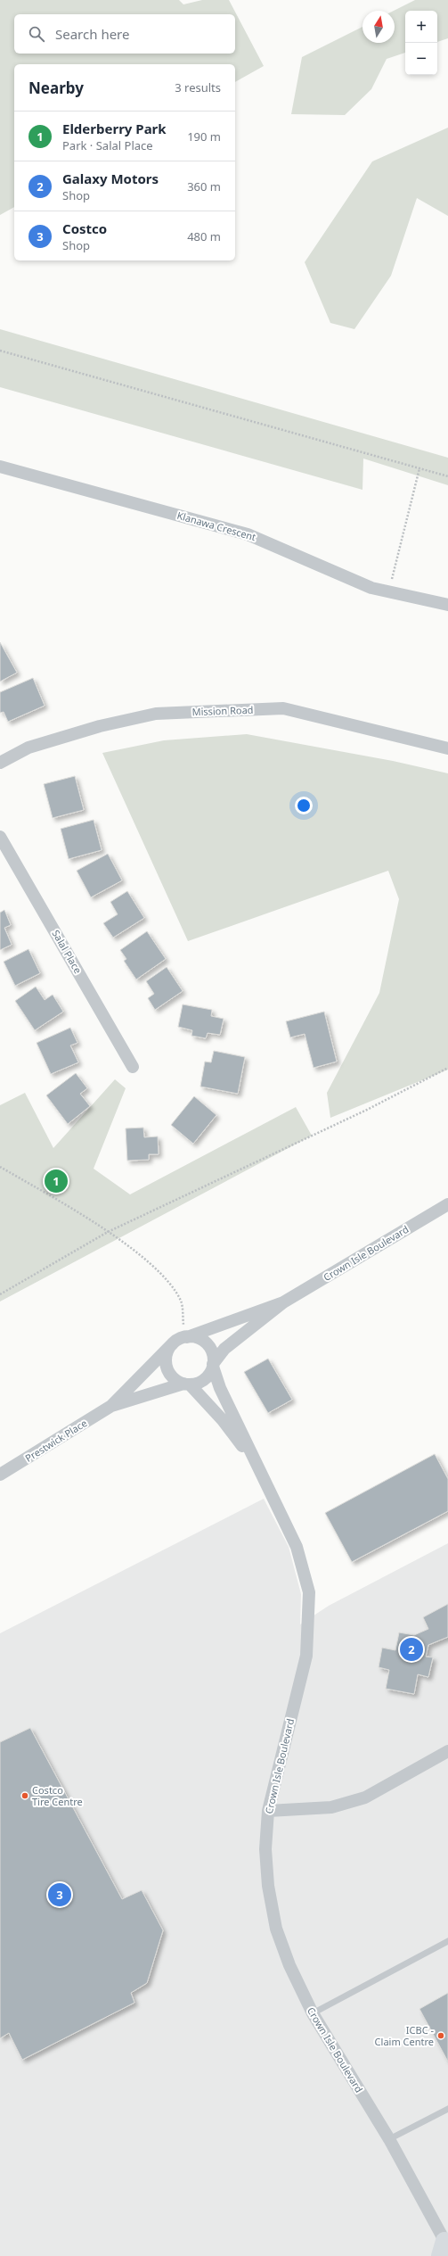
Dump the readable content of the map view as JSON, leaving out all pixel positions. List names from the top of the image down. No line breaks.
{"streets":{"street":["Klanawa Crescent","Mission Road","Salal Place","Crown Isle Boulevard","Prestwick Place"]},"crossings":[["Crown Isle Boulevard","Prestwick Place"]],"places":["Costco Tire Centre","ICBC - Claim Centre"],"north":"top","page":{"map_buttons":["+","−"],"search":"Search here","heading":["Nearby","3 results"],"list":[{"mark":"1","name":"Elderberry Park","note":"Park · Salal Place","value":"190 m"},{"mark":"2","name":"Galaxy Motors","note":"Shop","value":"360 m"},{"mark":"3","name":"Costco","note":"Shop","value":"480 m"}],"pins":["1","2","3"]}}
